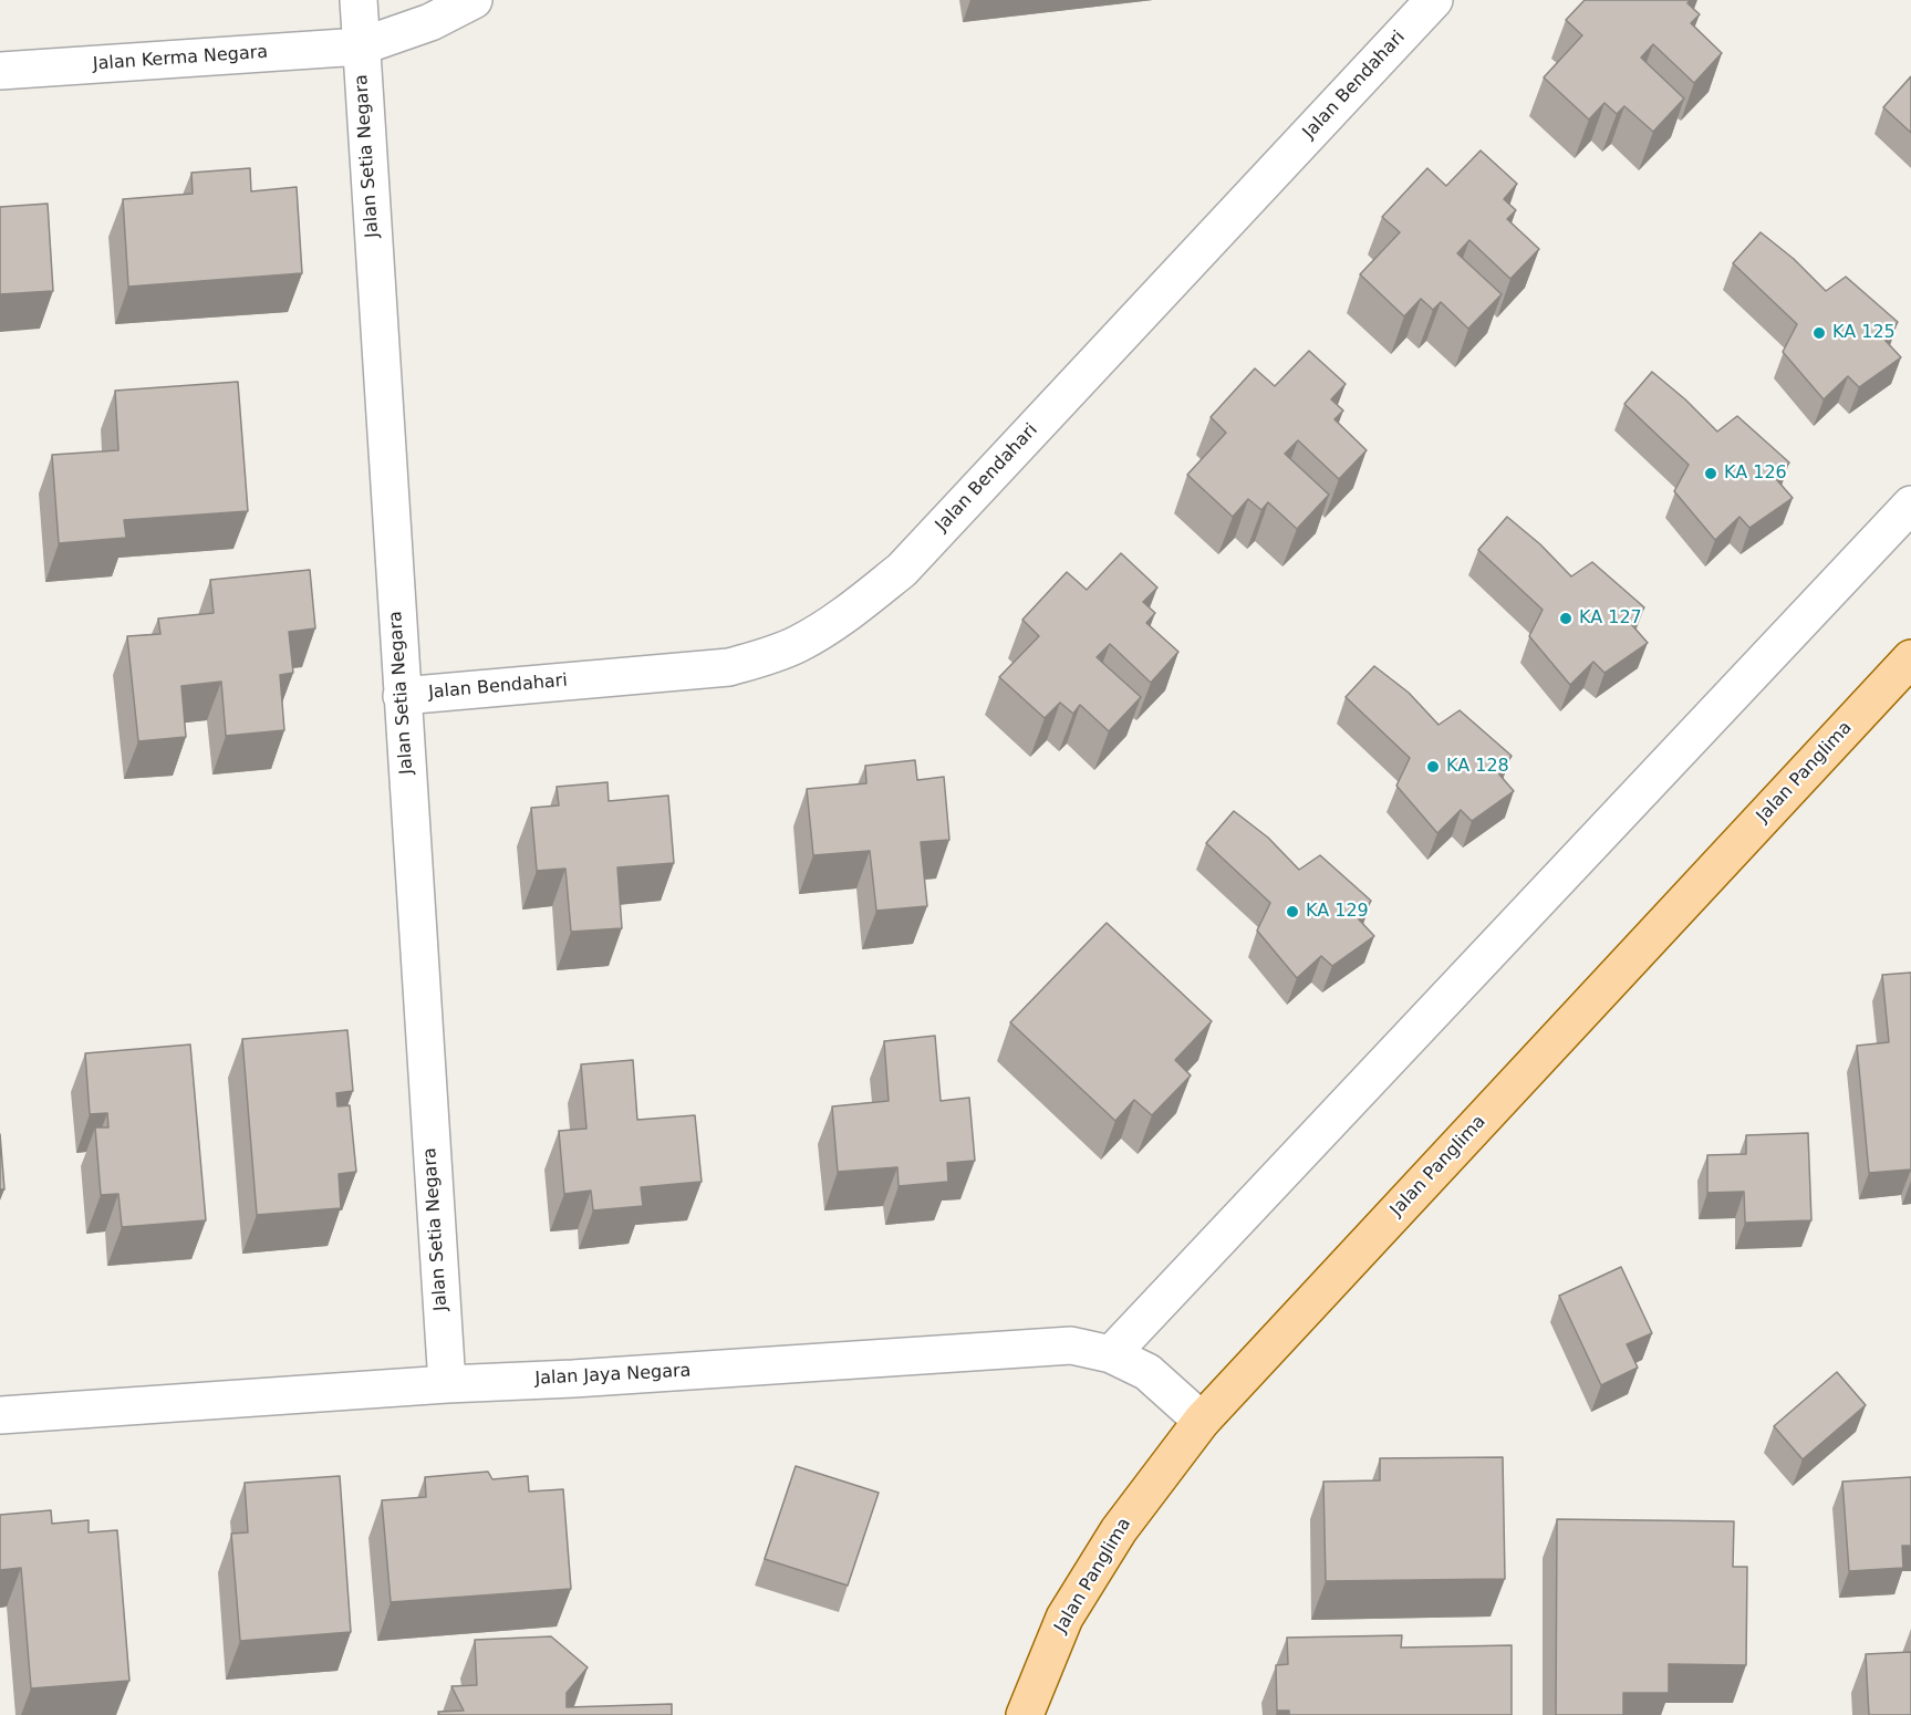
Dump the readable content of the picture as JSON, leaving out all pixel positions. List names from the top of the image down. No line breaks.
{"streets":{"main road":["Jalan Panglima"],"street":["Jalan Kerma Negara","Jalan Bendahari","Jalan Setia Negara","Jalan Jaya Negara"]},"crossings":[["Jalan Kerma Negara","Jalan Setia Negara"],["Jalan Bendahari","Jalan Setia Negara"],["Jalan Setia Negara","Jalan Jaya Negara"],["Jalan Panglima","Jalan Jaya Negara"]],"places":["KA 125","KA 126","KA 127","KA 128","KA 129"]}
